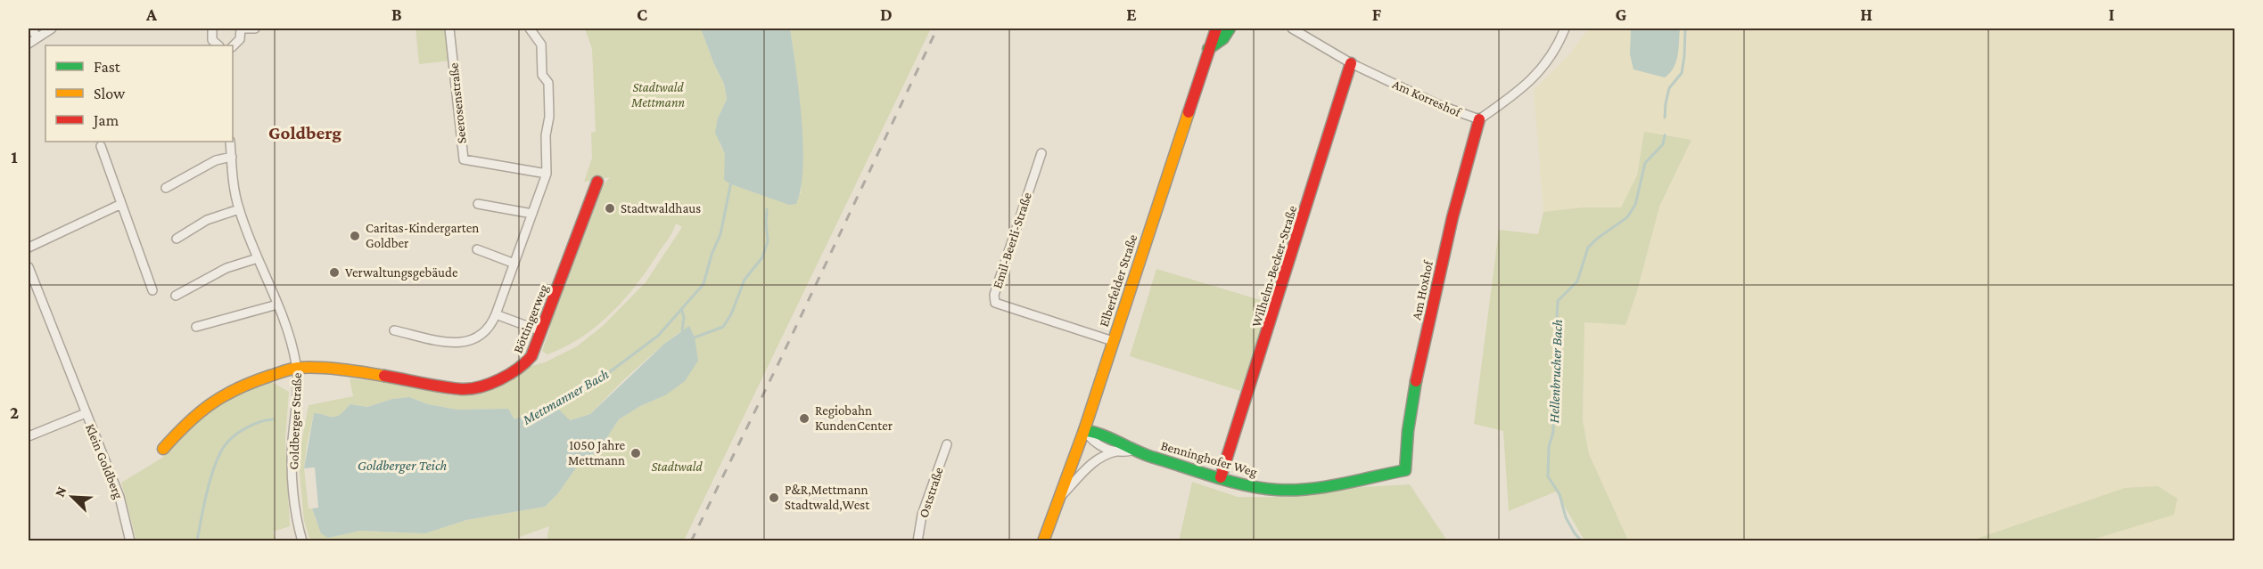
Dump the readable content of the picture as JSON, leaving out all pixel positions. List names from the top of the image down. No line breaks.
{"streets":{"street":["Am Korreshof","Seerosenstraße","Emil-Beerli-Straße","Wilhelm-Becker-Straße","Elberfelder Straße","Am Hoxhof","Böttingerweg","Goldberger Straße","Benninghofer Weg","Klein Goldberg","Oststraße"]},"crossings":[["Am Korreshof","Wilhelm-Becker-Straße"],["Am Korreshof","Am Hoxhof"],["Emil-Beerli-Straße","Elberfelder Straße"],["Wilhelm-Becker-Straße","Benninghofer Weg"],["Elberfelder Straße","Benninghofer Weg"],["Am Hoxhof","Benninghofer Weg"],["Böttingerweg","Goldberger Straße"]],"districts":["Goldberg"],"water":["Hellenbrucher Bach","Mettmanner Bach","Goldberger Teich"],"parks":["Stadtwald Mettmann","Stadtwald"],"places":["Stadtwaldhaus","Caritas-Kindergarten Goldber","Verwaltungsgebäude","Regiobahn KundenCenter","1050 Jahre Mettmann","P&R,Mettmann Stadtwald,West"],"legend":["Fast","Slow","Jam"],"north":"top left","grid":{"columns":["A","B","C","D","E","F","G","H","I"],"rows":["1","2"]}}
